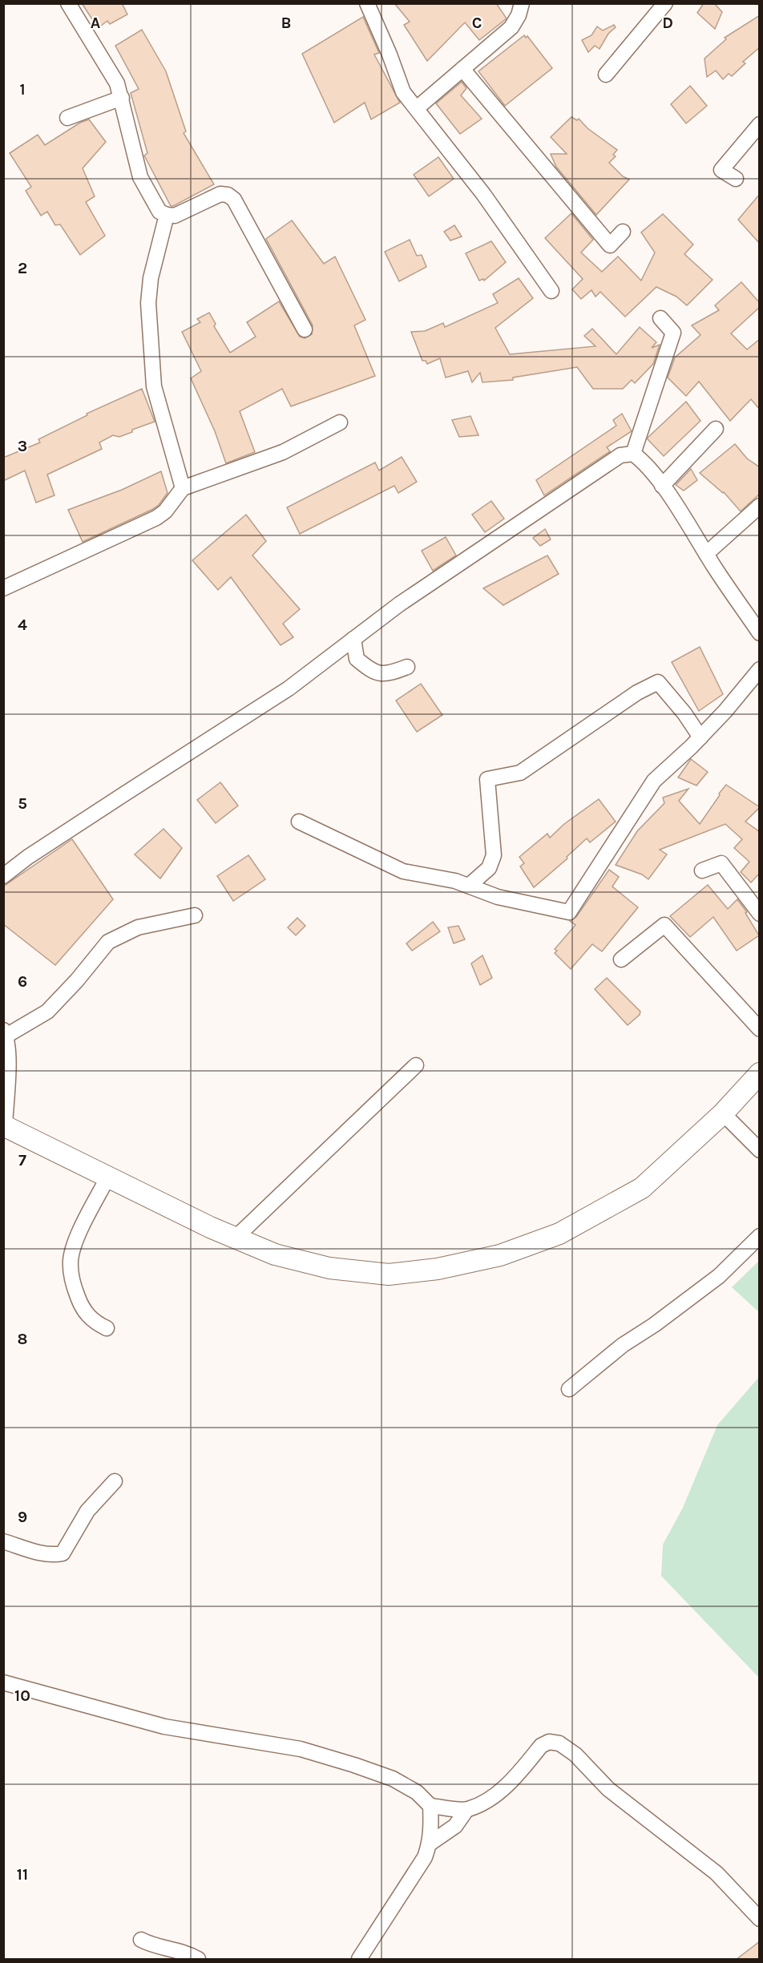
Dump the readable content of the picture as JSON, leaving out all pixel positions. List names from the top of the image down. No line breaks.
{"grid":{"columns":["A","B","C","D"],"rows":["1","2","3","4","5","6","7","8","9","10","11"]}}
